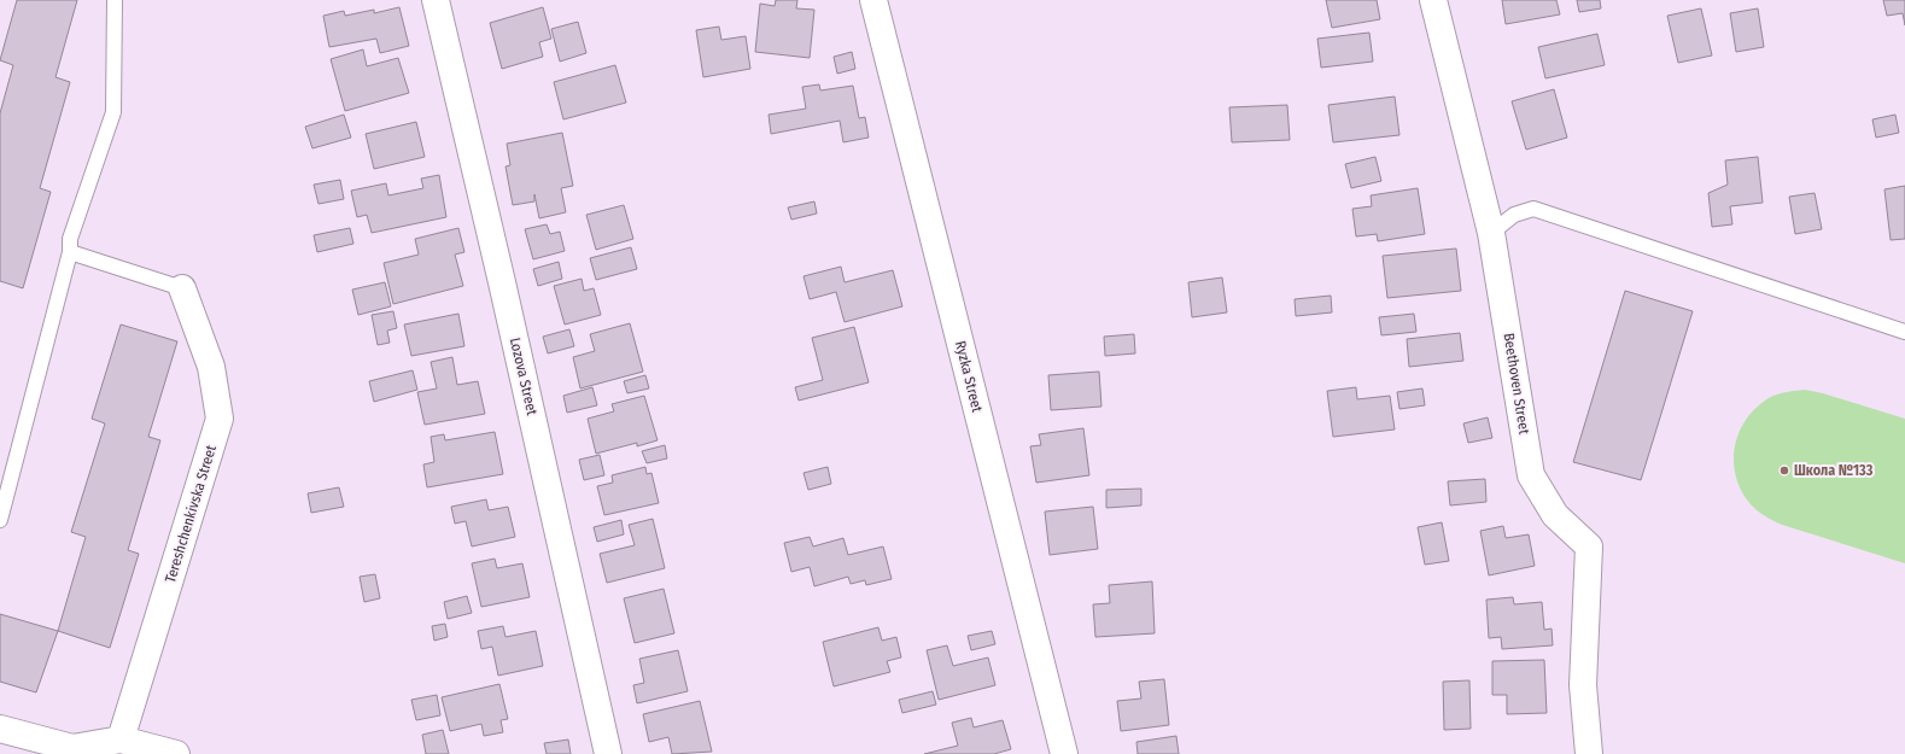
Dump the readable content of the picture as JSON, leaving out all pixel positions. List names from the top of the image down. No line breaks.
{"streets":{"street":["Lozova Street","Ryzka Street","Beethoven Street","Tereshchenkivska Street"]},"places":["Школа №133"]}
